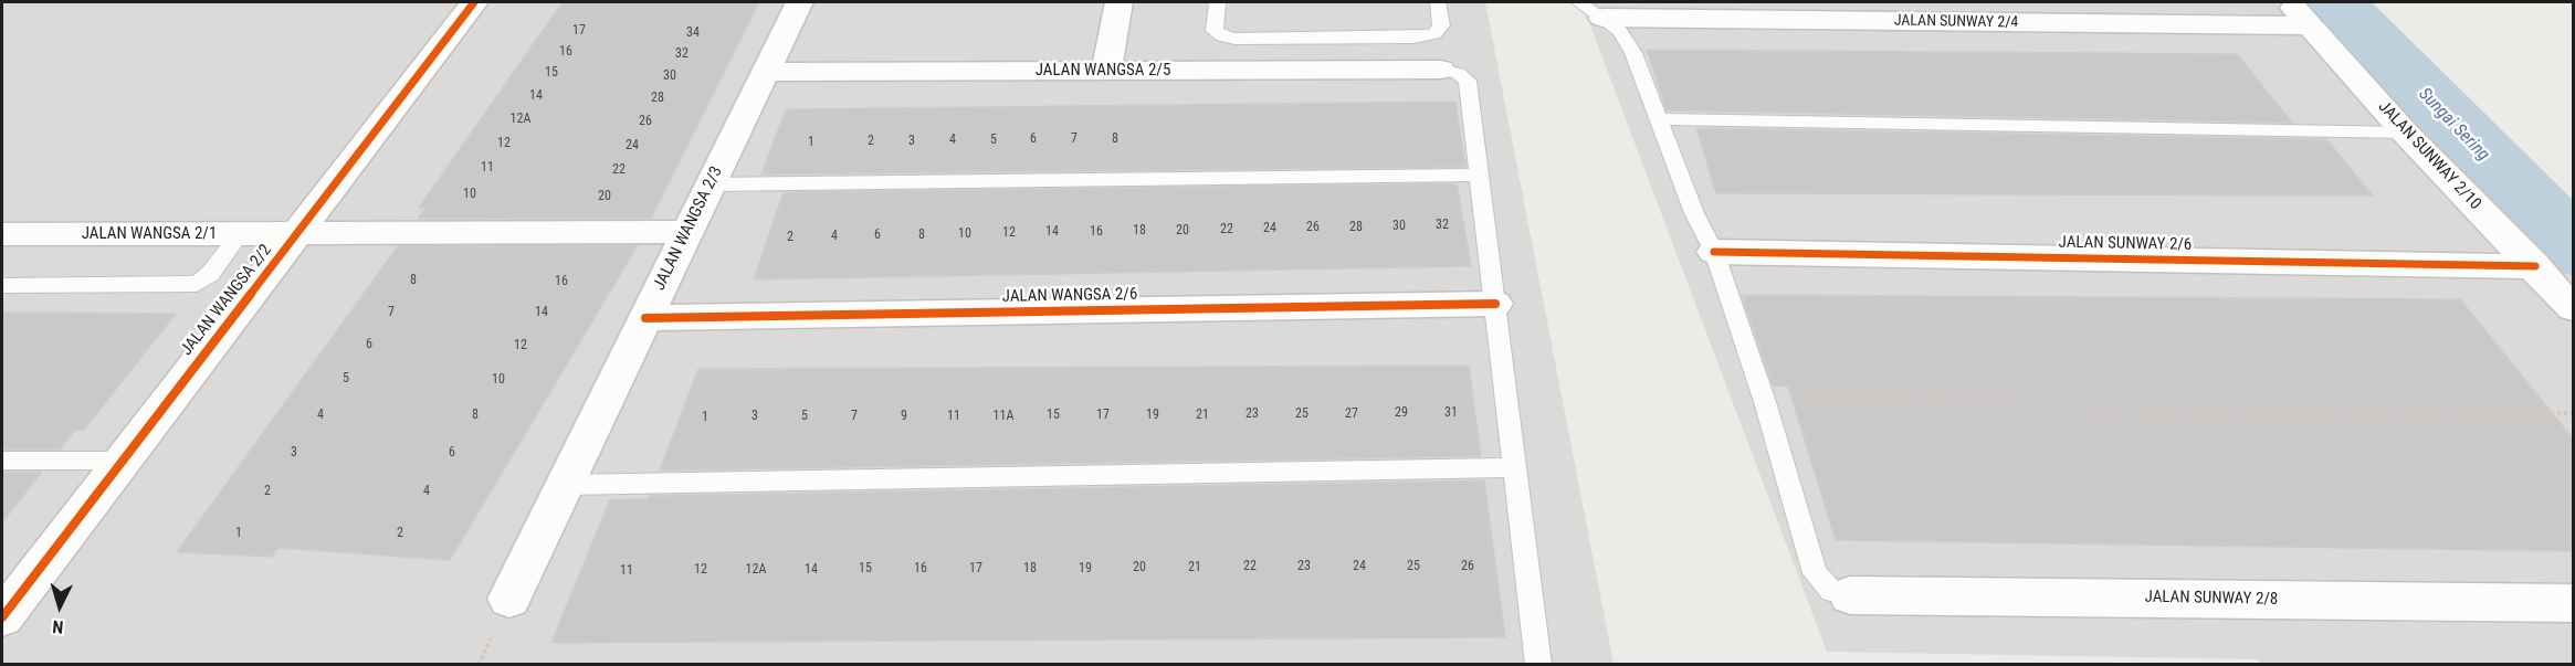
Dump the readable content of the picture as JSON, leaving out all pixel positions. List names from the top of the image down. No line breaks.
{"streets":{"street":["JALAN SUNWAY 2/4","JALAN WANGSA 2/5","JALAN SUNWAY 2/10","JALAN WANGSA 2/3","JALAN WANGSA 2/1","JALAN SUNWAY 2/6","JALAN WANGSA 2/6","JALAN WANGSA 2/2","JALAN SUNWAY 2/8"]},"crossings":[["JALAN SUNWAY 2/4","JALAN SUNWAY 2/10"],["JALAN WANGSA 2/5","JALAN WANGSA 2/3"],["JALAN SUNWAY 2/10","JALAN SUNWAY 2/6"],["JALAN WANGSA 2/3","JALAN WANGSA 2/1"],["JALAN WANGSA 2/3","JALAN WANGSA 2/6"],["JALAN WANGSA 2/1","JALAN WANGSA 2/2"]],"water":["Sungai Sering"],"house_numbers":["17","34","16","32","15","30","14","28","12A","26","6","7","8","4","5","2","3","1","12","24","11","22","10","20","32","30","26","28","24","22","18","20","14","16","12","10","6","8","4","2","8","16","7","14","6","12","5","10","29","31","23","25","27","4","8","15","17","19","21","3","5","7","9","11","11A","1","3","6","2","4","1","2","22","23","24","25","26","20","21","15","16","17","18","19","12","12A","14","11"],"north":"bottom"}
